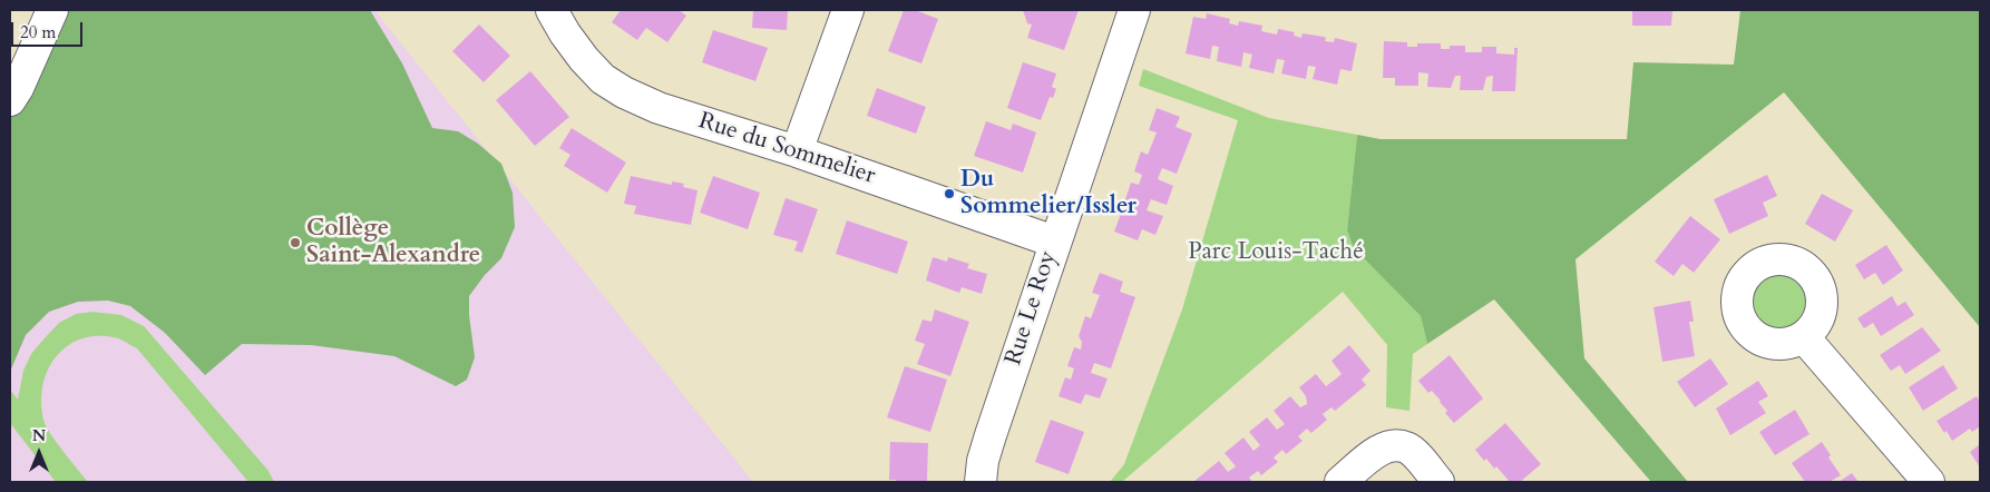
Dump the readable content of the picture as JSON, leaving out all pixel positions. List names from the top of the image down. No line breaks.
{"streets":{"street":["Rue du Sommelier","Rue Le Roy"]},"crossings":[["Rue du Sommelier","Rue Le Roy"]],"parks":["Parc Louis-Taché"],"places":["Du Sommelier/Issler","Collège Saint-Alexandre"],"scale_bar":"20 m","north":"top"}
